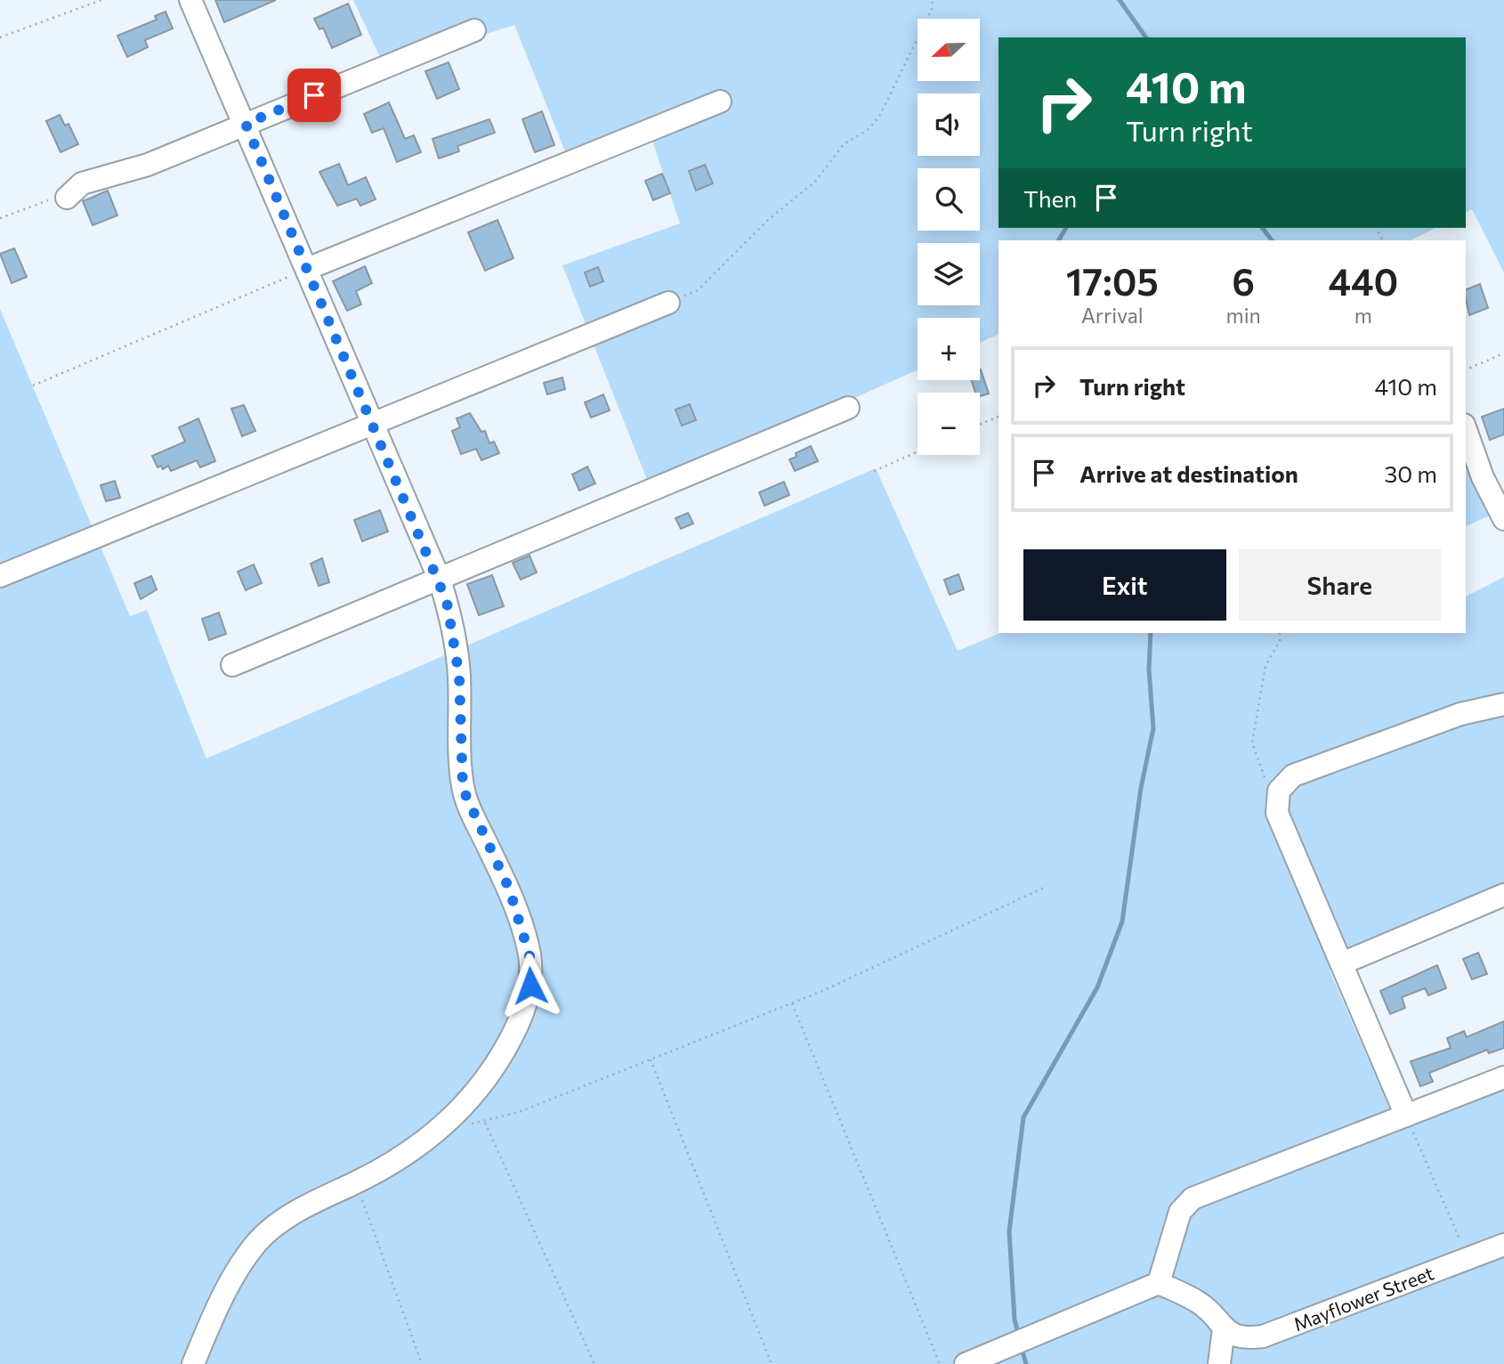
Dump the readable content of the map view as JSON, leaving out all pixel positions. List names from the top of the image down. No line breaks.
{"streets":{"street":["Mayflower Street"]},"north":"left","page":{"map_buttons":["+","−"],"turn":["410 m","Turn right"],"then":"Then","eta":["17:05","Arrival","6","min","440","m"],"list":[{"name":"Turn right","value":"410 m"},{"name":"Arrive at destination","value":"30 m"}],"buttons":["Exit","Share"]}}
